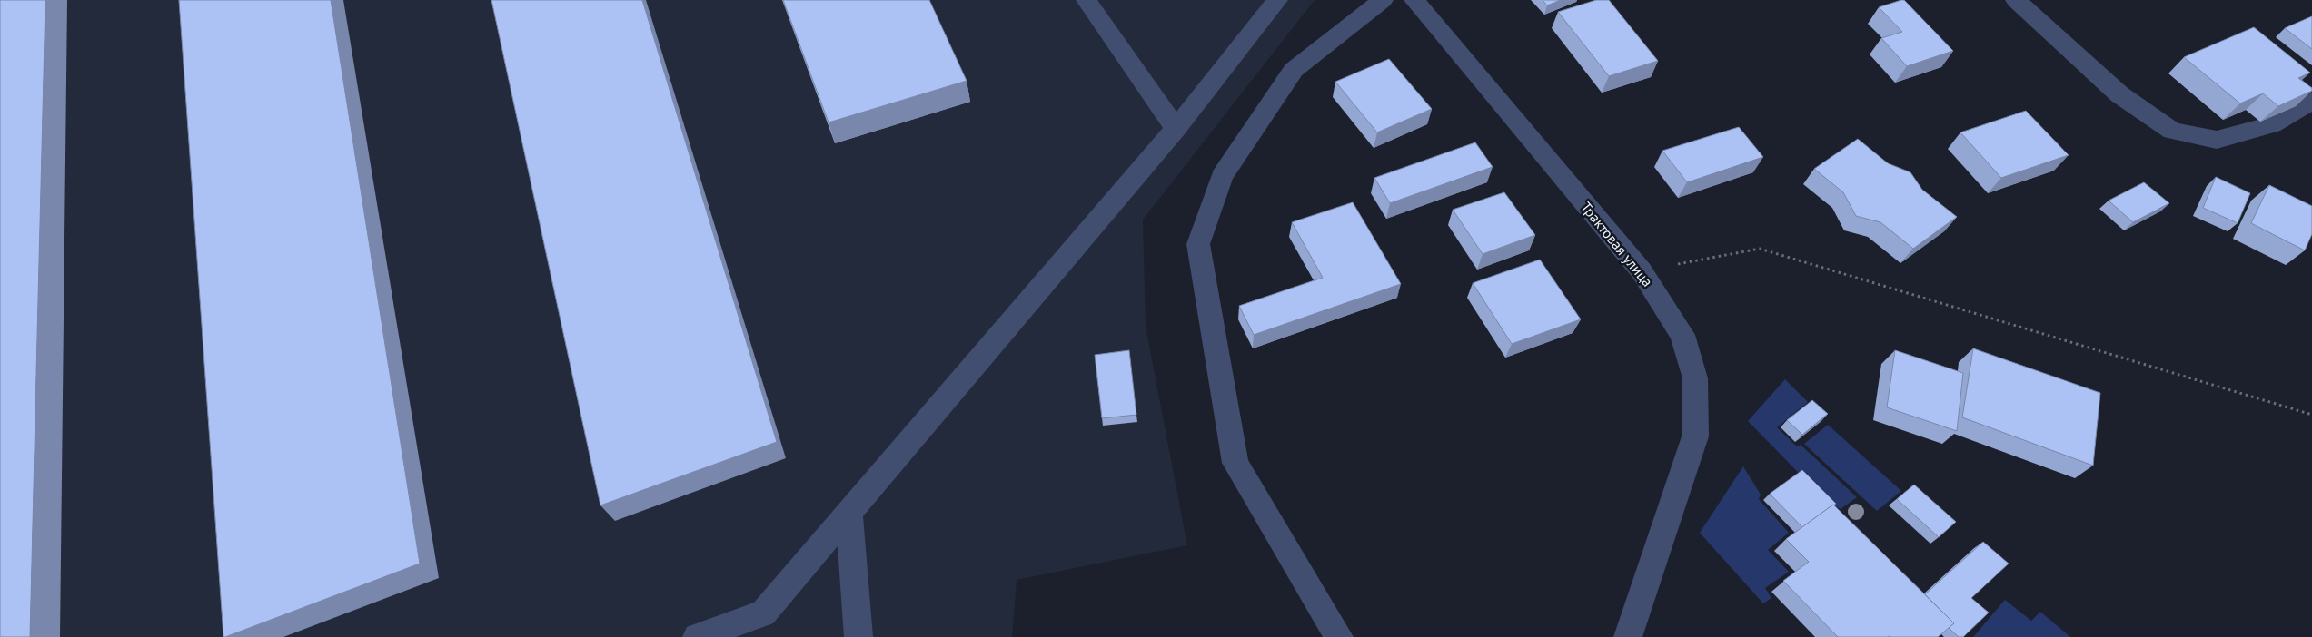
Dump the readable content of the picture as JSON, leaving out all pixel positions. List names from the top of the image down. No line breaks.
{"streets":{"street":["Трактовая улица"]}}
